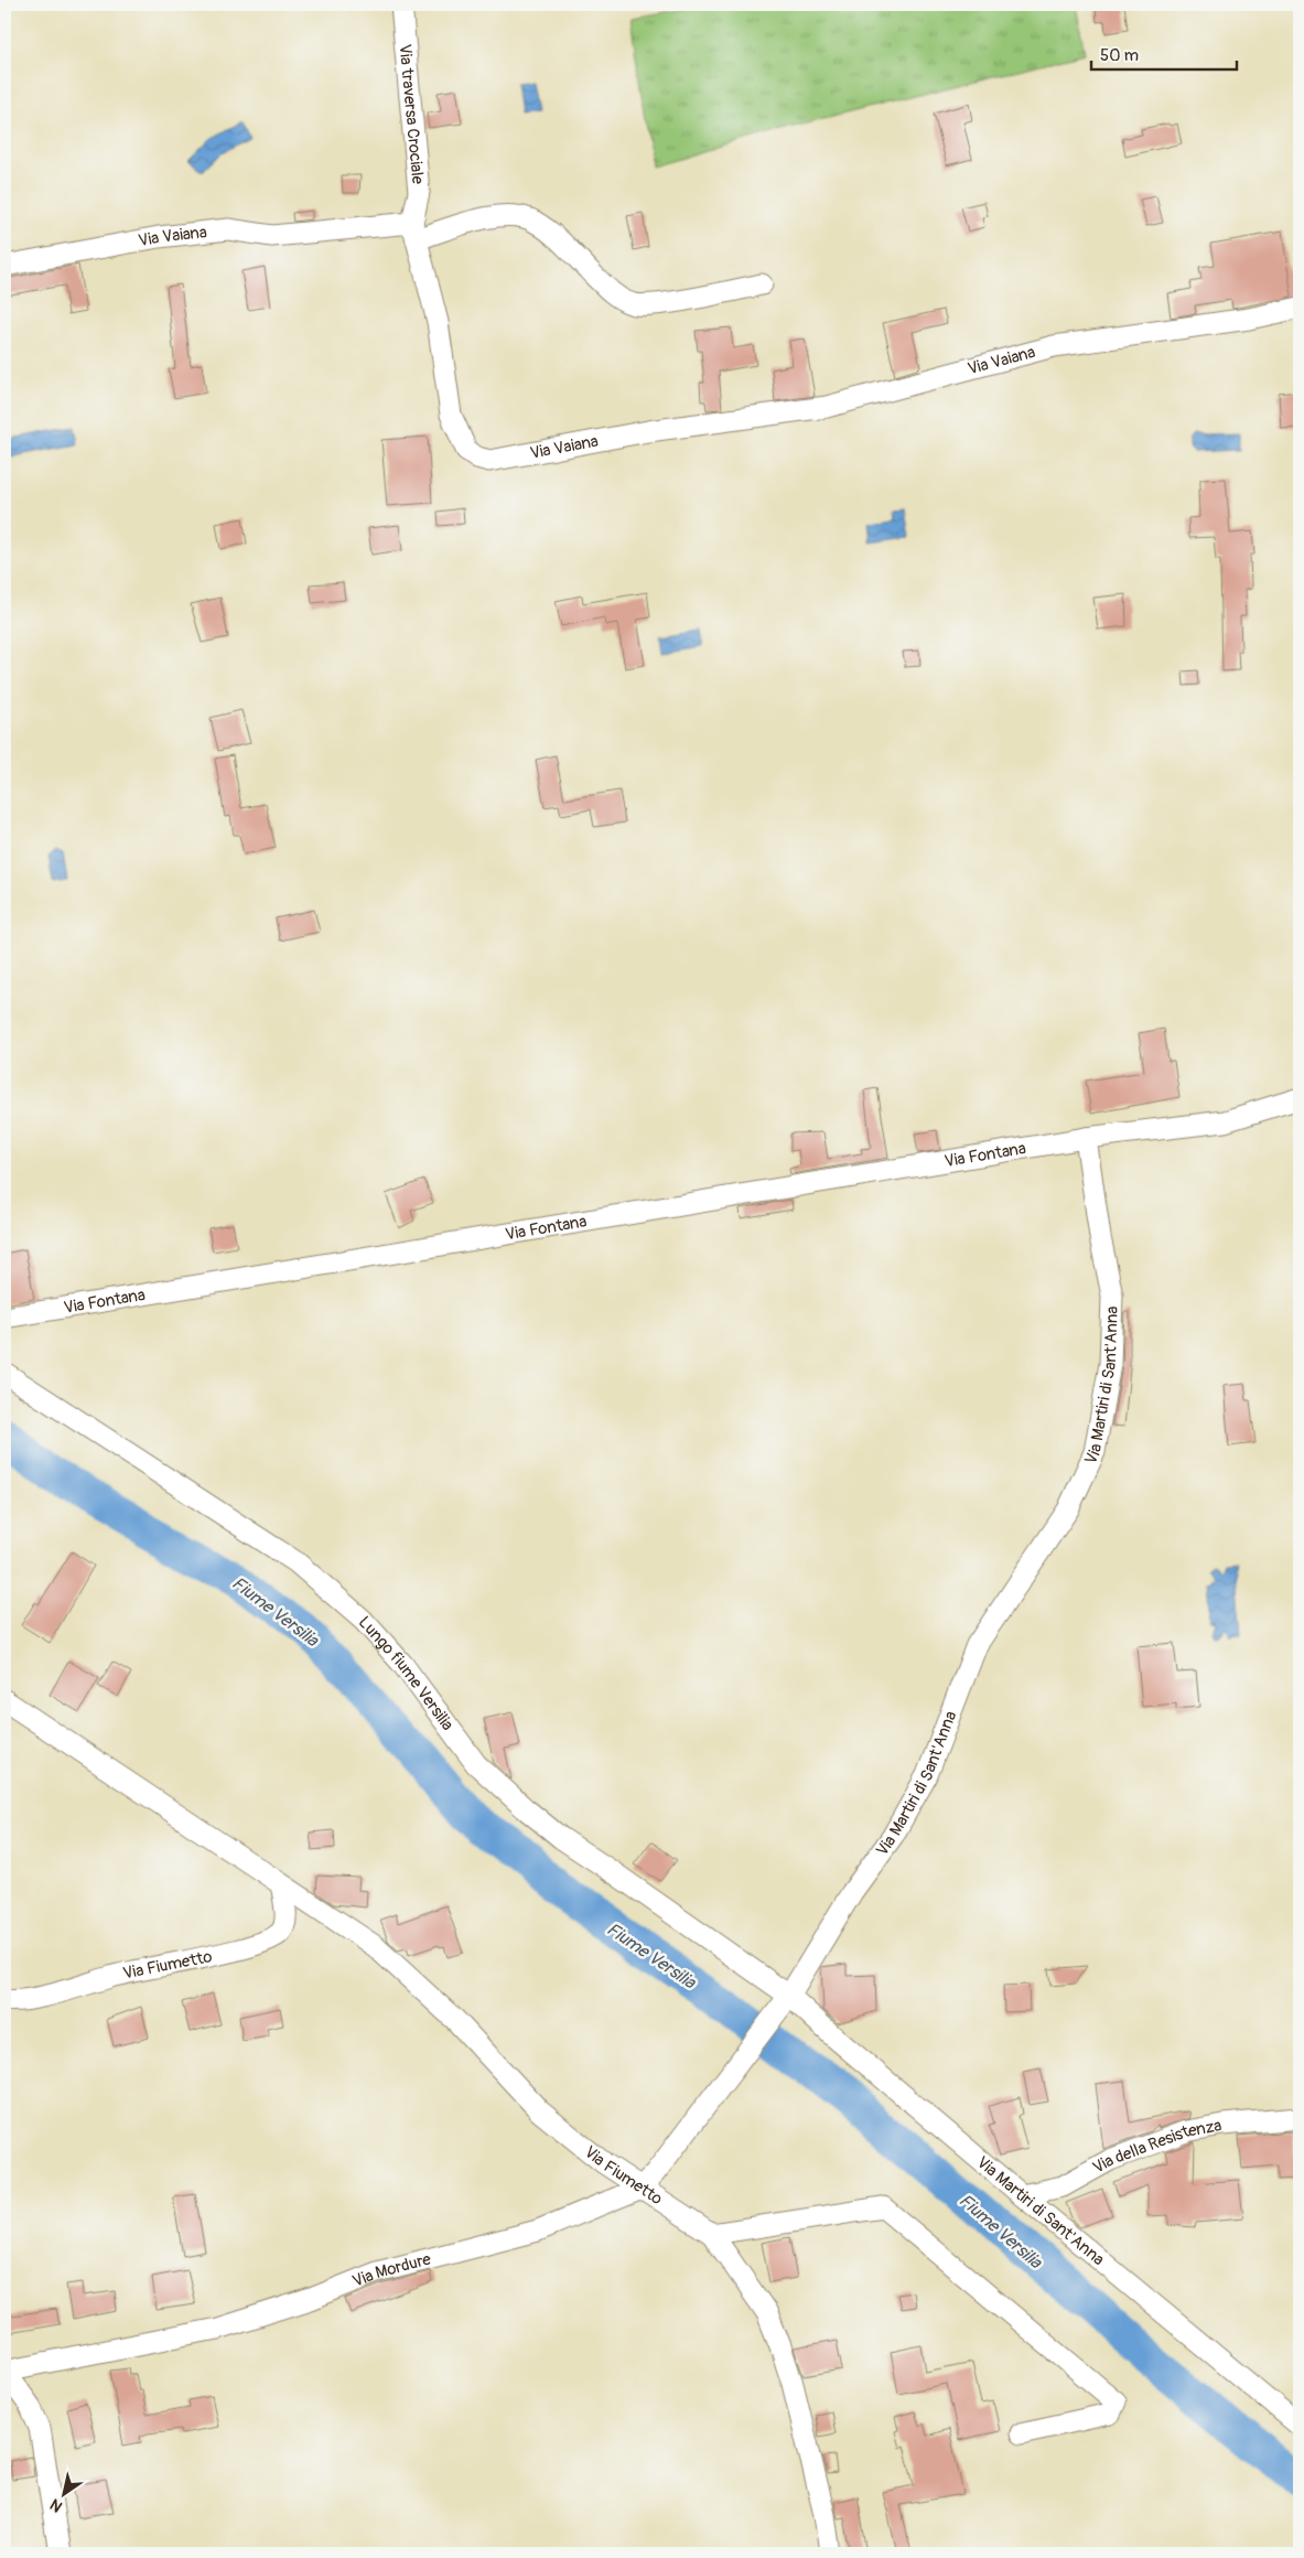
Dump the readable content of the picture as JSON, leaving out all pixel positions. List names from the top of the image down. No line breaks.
{"streets":{"street":["Via traversa Crociale","Via Vaiana","Via Fontana","Via Martiri di Sant'Anna","Lungo fiume Versilia","Via Fiumetto","Via della Resistenza","Via Mordure"]},"crossings":[["Via traversa Crociale","Via Vaiana"],["Via Fontana","Via Martiri di Sant'Anna"],["Via Martiri di Sant'Anna","Lungo fiume Versilia"],["Via Martiri di Sant'Anna","Via della Resistenza"],["Via Martiri di Sant'Anna","Via Mordure"],["Lungo fiume Versilia","Via Mordure"],["Via Fiumetto","Via Mordure"]],"water":["Fiume Versilia"],"scale_bar":"50 m","north":"bottom left"}
